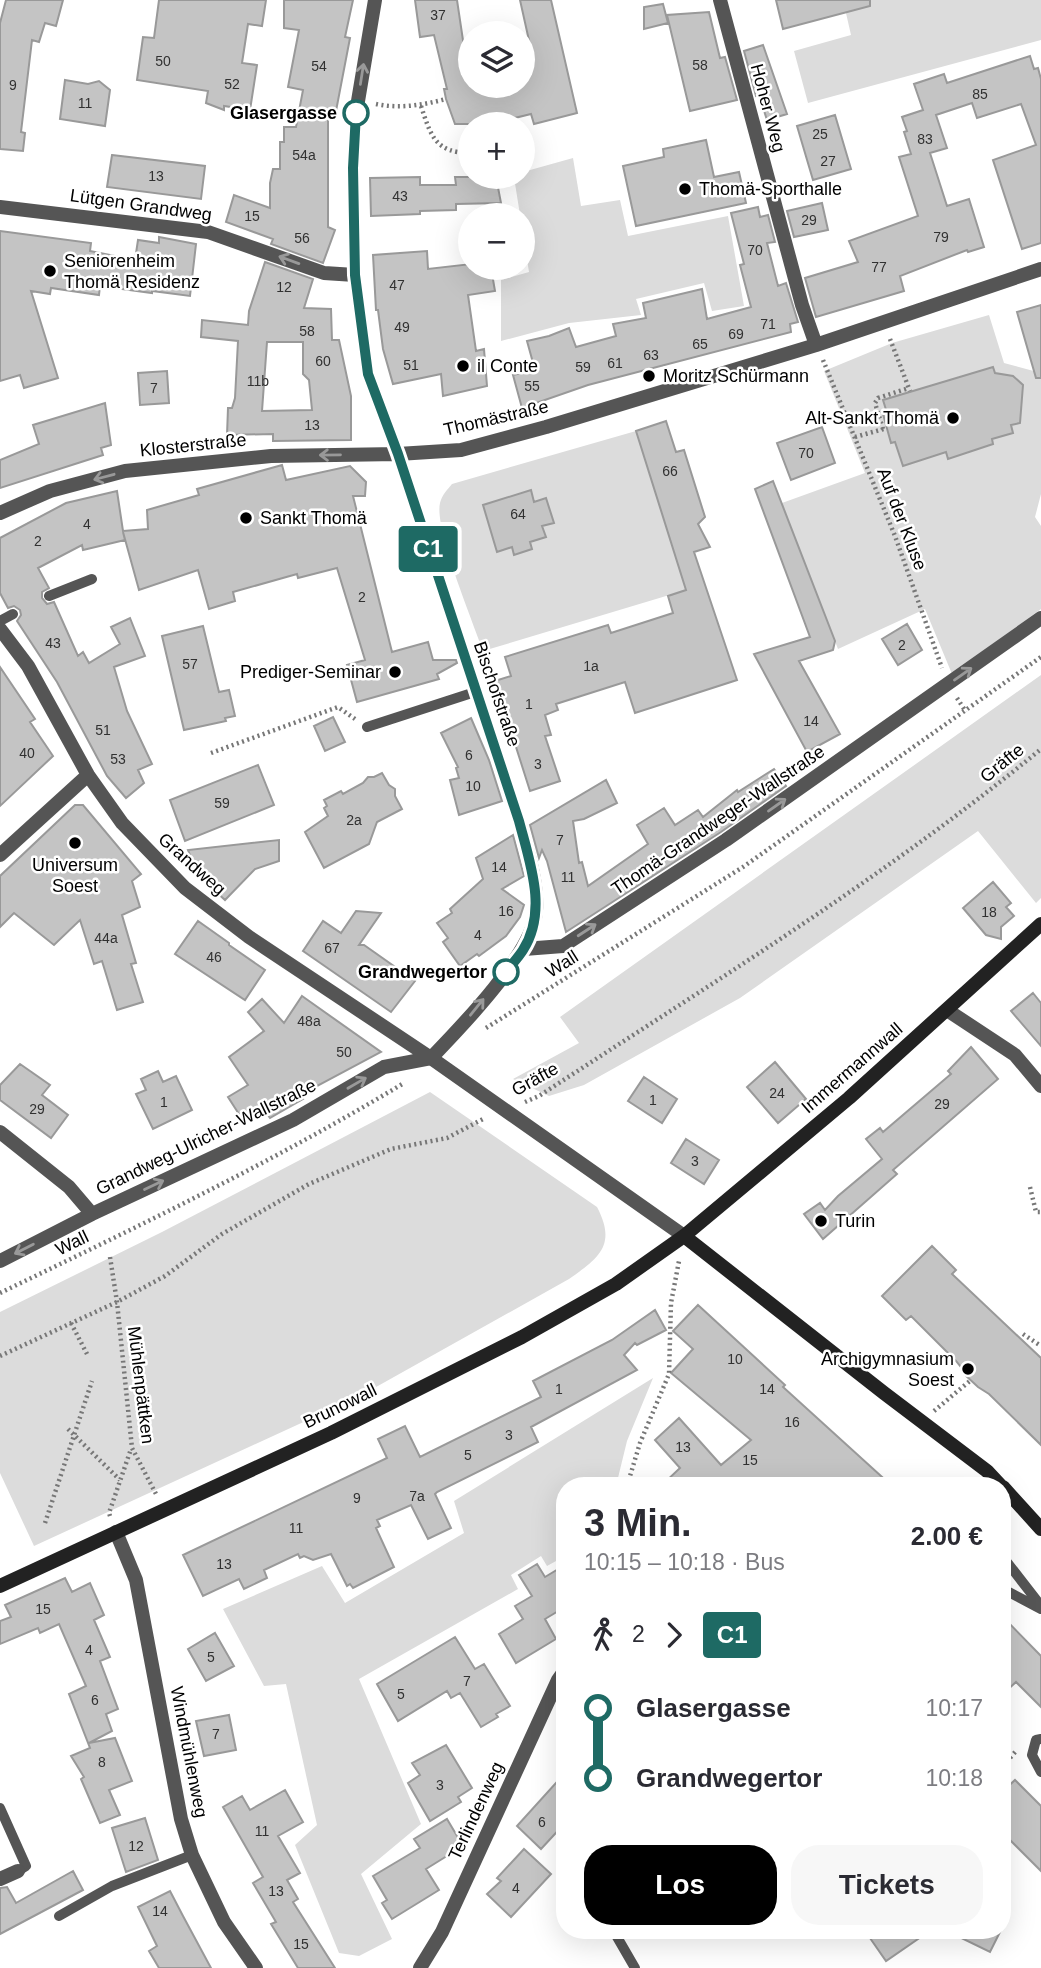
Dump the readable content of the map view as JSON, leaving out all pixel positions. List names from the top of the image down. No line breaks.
{"streets":{"street":["Hoher Weg","Lütgen Grandweg","Thomästraße","Klosterstraße","Bischofstraße","Thomä-Grandweger-Wallstraße","Grandweg","Immermannwall","Grandweg-Ulricher-Wallstraße","Brunowall","Windmühlenweg","Terlindenweg"],"path":["Auf der Kluse","Gräfte","Wall","Mühlenpättken"]},"crossings":[["Hoher Weg","Thomästraße"],["Thomästraße","Klosterstraße"],["Thomästraße","Bischofstraße"],["Klosterstraße","Bischofstraße"],["Auf der Kluse","Thomä-Grandweger-Wallstraße"],["Bischofstraße","Thomä-Grandweger-Wallstraße"],["Gräfte","Mühlenpättken"],["Grandweg","Wall"],["Grandweg","Grandweg-Ulricher-Wallstraße"],["Wall","Grandweg-Ulricher-Wallstraße"],["Immermannwall","Brunowall"],["Mühlenpättken","Brunowall"],["Brunowall","Windmühlenweg"]],"one_way":["Lütgen Grandweg","Klosterstraße","Thomä-Grandweger-Wallstraße"],"places":["Glasergasse","Thomä-Sporthalle","Seniorenheim Thomä Residenz","il Conte","Moritz Schürmann","Alt-Sankt Thomä","Sankt Thomä","Prediger-Seminar","Universum Soest","Grandwegertor","Turin","Archigymnasium Soest"],"lines":["bus line C1"],"house_numbers":["37","50","58","54","52","9","85","11","25","83","54a","27","13","43","15","29","79","56","70","77","47","12","71","49","58","69","65","63","60","61","51","59","11b","55","7","13","70","66","64","4","2","2","43","2","57","1a","1","14","51","40","6","53","3","10","59","2a","7","14","11","16","18","4","44a","67","46","48a","50","24","1","1","29","29","3","10","1","14","16","3","13","5","15","7a","9","11","13","15","4","5","7","5","6","7","8","3","6","11","12","4","13","14","15"],"page":{"on_map":"C1","map_buttons":["+","−"],"heading":["3 Min.","10:15 – 10:18 · Bus","2.00 €"],"legs":["2","C1"],"list":[{"name":"Glasergasse","value":"10:17"},{"name":"Grandwegertor","value":"10:18"}],"buttons":["Los","Tickets"]}}
